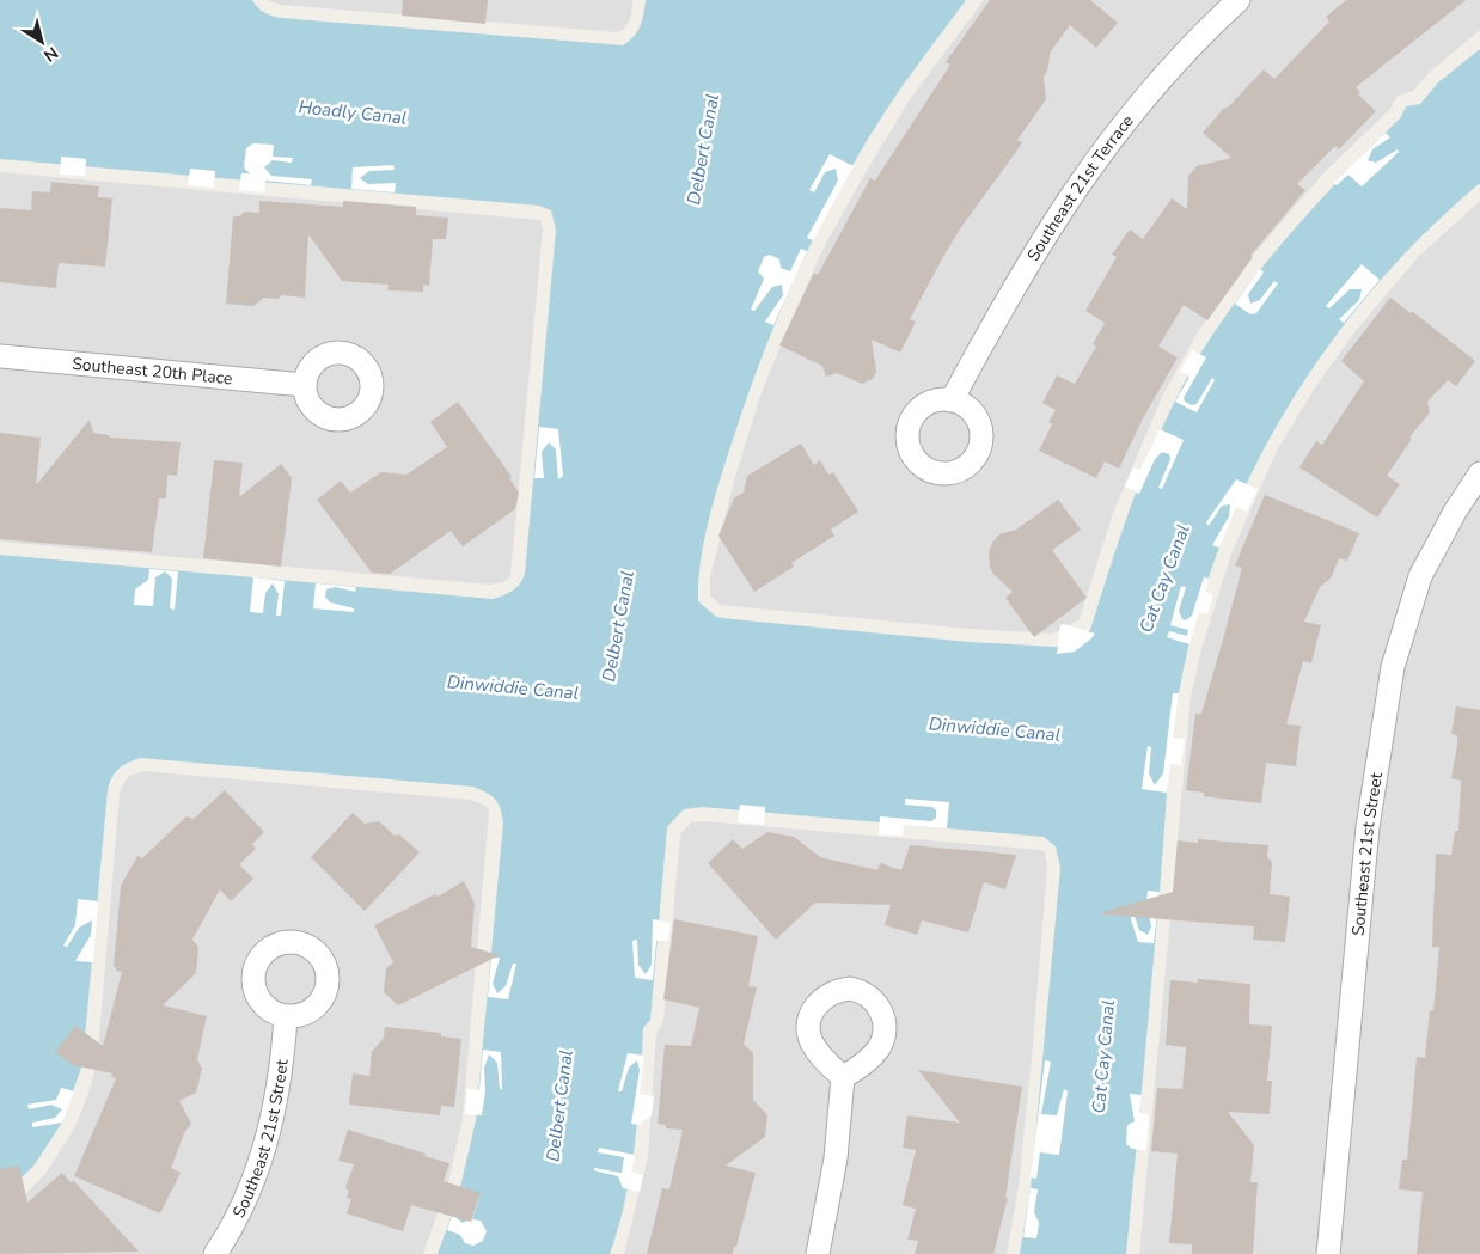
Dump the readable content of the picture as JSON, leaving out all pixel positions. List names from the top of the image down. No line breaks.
{"streets":{"street":["Southeast 21st Terrace","Southeast 20th Place","Southeast 21st Street"]},"water":["Hoadly Canal","Delbert Canal","Cat Cay Canal","Dinwiddie Canal"],"north":"bottom right"}
